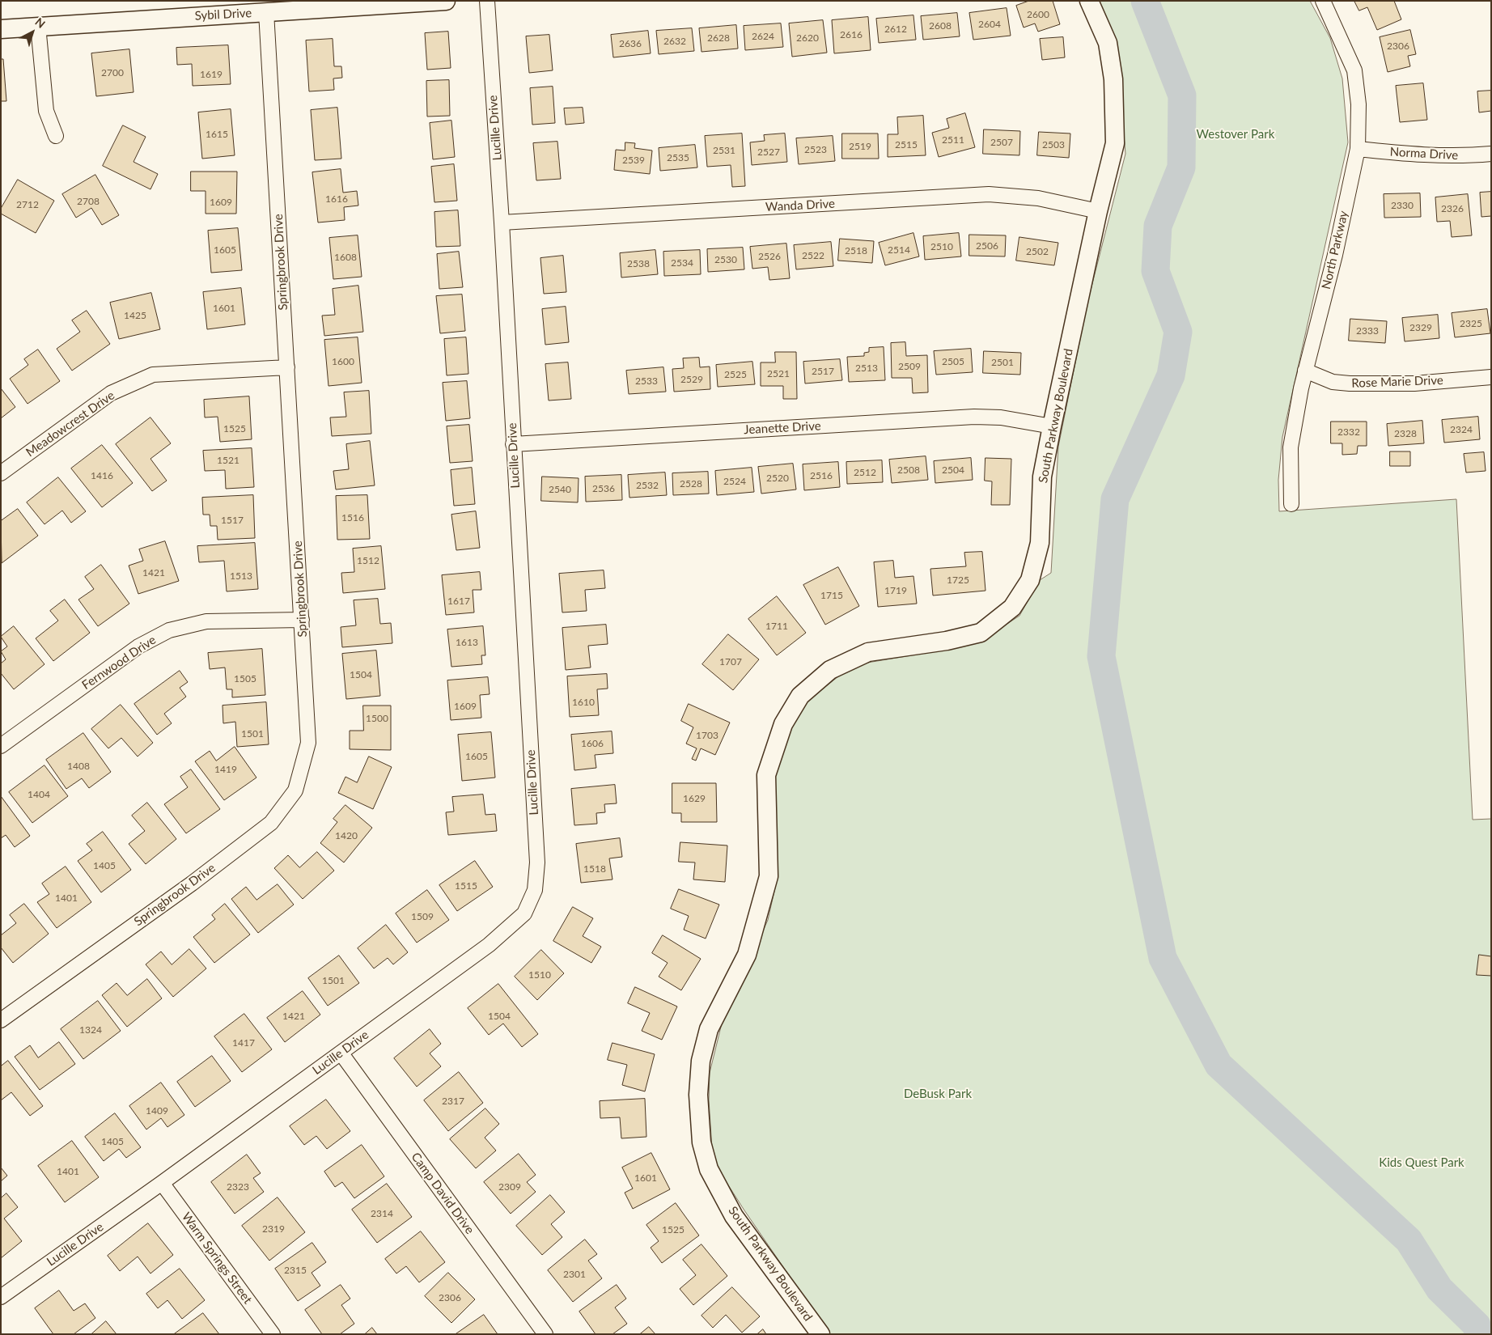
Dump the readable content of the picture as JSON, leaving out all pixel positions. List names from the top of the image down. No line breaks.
{"streets":{"street":["Sybil Drive","Lucille Drive","Norma Drive","Wanda Drive","North Parkway","Springbrook Drive","Rose Marie Drive","South Parkway Boulevard","Meadowcrest Drive","Jeanette Drive","Fernwood Drive","Camp David Drive","Warm Springs Street"]},"crossings":[["Sybil Drive","Springbrook Drive"],["Lucille Drive","Wanda Drive"],["Lucille Drive","Jeanette Drive"],["Lucille Drive","Camp David Drive"],["Lucille Drive","Warm Springs Street"],["Norma Drive","North Parkway"],["Wanda Drive","South Parkway Boulevard"],["North Parkway","Rose Marie Drive"],["Springbrook Drive","Meadowcrest Drive"],["Springbrook Drive","Fernwood Drive"],["South Parkway Boulevard","Jeanette Drive"]],"parks":["Westover Park","DeBusk Park","Kids Quest Park"],"house_numbers":["2600","2604","2608","2612","2616","2624","2628","2620","2632","2636","2306","2700","1619","1615","2511","2507","2515","2503","2519","2523","2531","2527","2535","2539","1616","2708","1609","2712","2330","2326","2506","2510","1605","2514","2518","2502","2522","2526","1608","2530","2534","2538","1601","1425","2325","2329","2333","1600","2505","2501","2509","2513","2517","2521","2525","2529","2533","1525","2324","2332","2328","1521","2508","2504","2512","1416","2516","2520","2524","2528","2532","2536","2540","1516","1517","1512","1421","1513","1725","1719","1715","1617","1711","1613","1707","1504","1505","1610","1609","1500","1501","1703","1606","1605","1408","1419","1404","1629","1420","1405","1518","1515","1401","1509","1510","1501","1421","1504","1324","1417","2317","1409","1405","1401","1601","2323","2309","2314","2319","1525","2315","2301","2306"],"north":"top right"}
